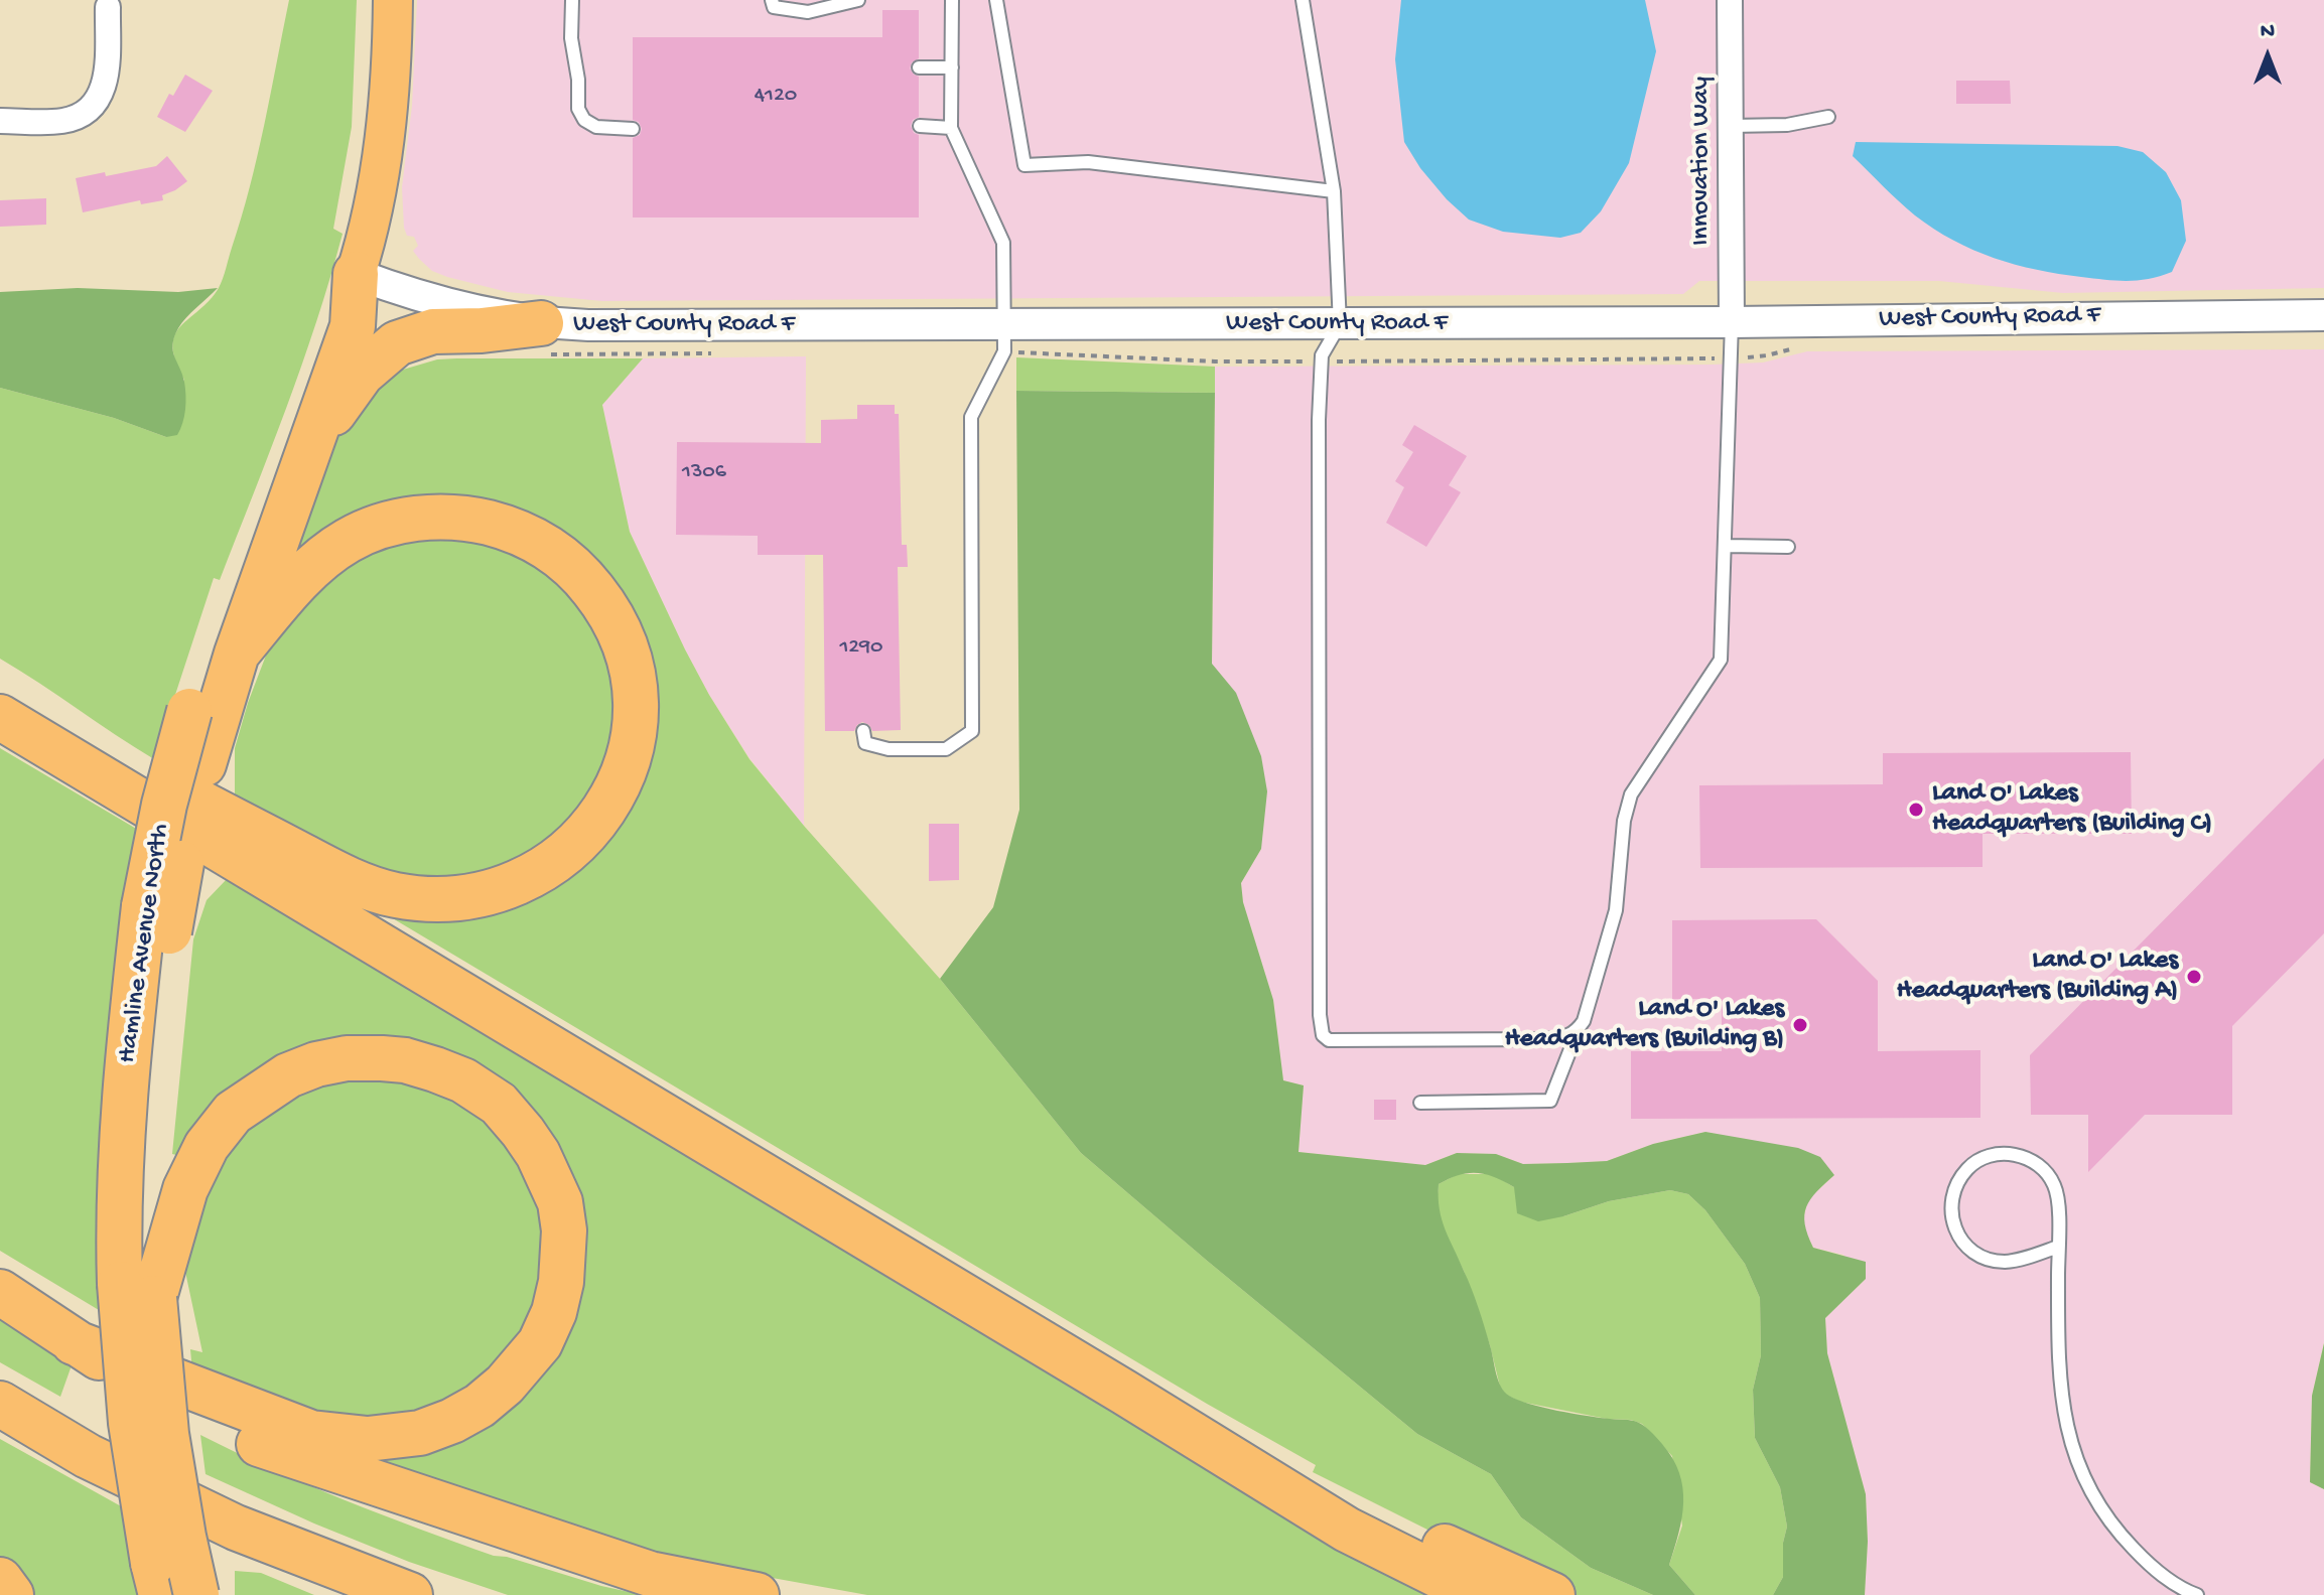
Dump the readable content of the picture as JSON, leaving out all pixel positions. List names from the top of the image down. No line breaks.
{"streets":{"highway":["Hamline Avenue North"],"street":["Innovation Way","West County Road F"]},"crossings":[["Innovation Way","West County Road F"],["West County Road F","Hamline Avenue North"]],"places":["Land O' Lakes Headquarters (Building C)","Land O' Lakes Headquarters (Building A)","Land O' Lakes Headquarters (Building B)"],"house_numbers":["4120","1306","1290"],"north":"top"}
